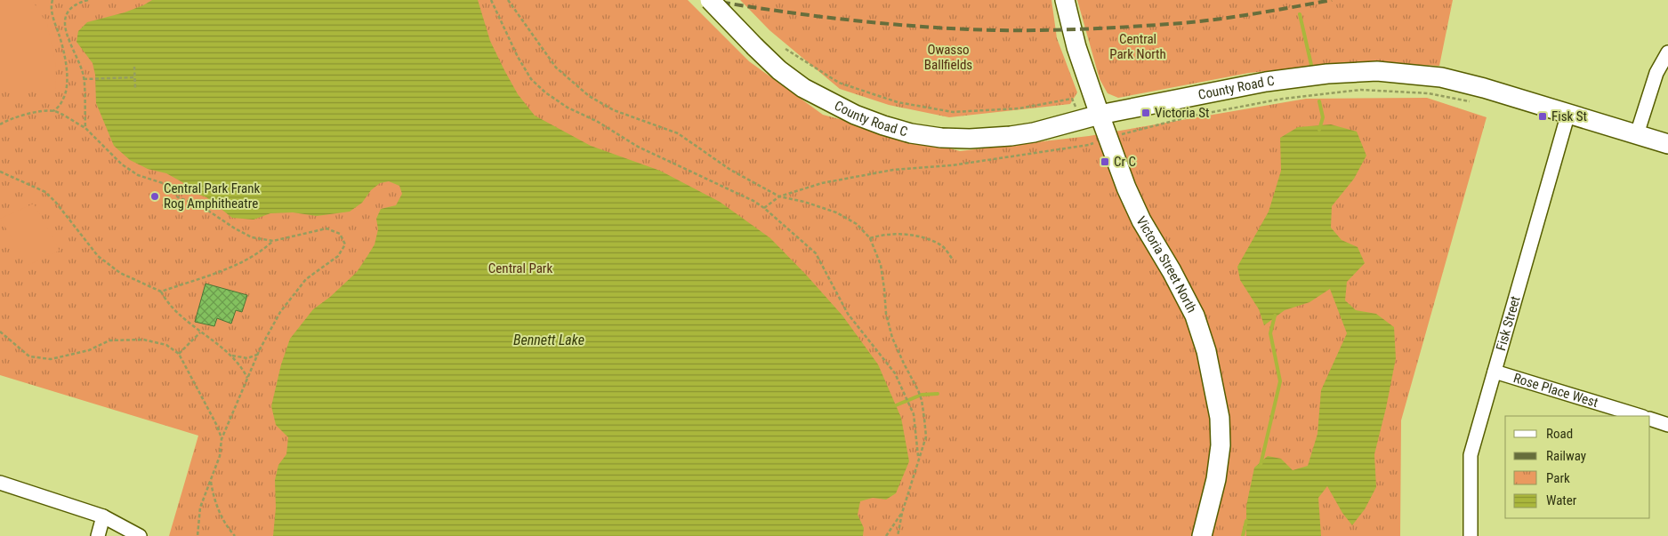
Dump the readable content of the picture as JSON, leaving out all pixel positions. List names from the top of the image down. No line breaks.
{"streets":{"main road":["County Road C","Victoria Street North"],"street":["Fisk Street","Rose Place West"]},"crossings":[["County Road C","Victoria Street North"],["County Road C","Fisk Street"],["Fisk Street","Rose Place West"]],"water":["Bennett Lake"],"parks":["Central Park North","Owasso Ballfields","Central Park"],"places":{"transit":["Victoria St","Fisk St","Cr C"],"other":["Central Park Frank Rog Amphitheatre"]},"legend":["Road","Railway","Park","Water"]}
